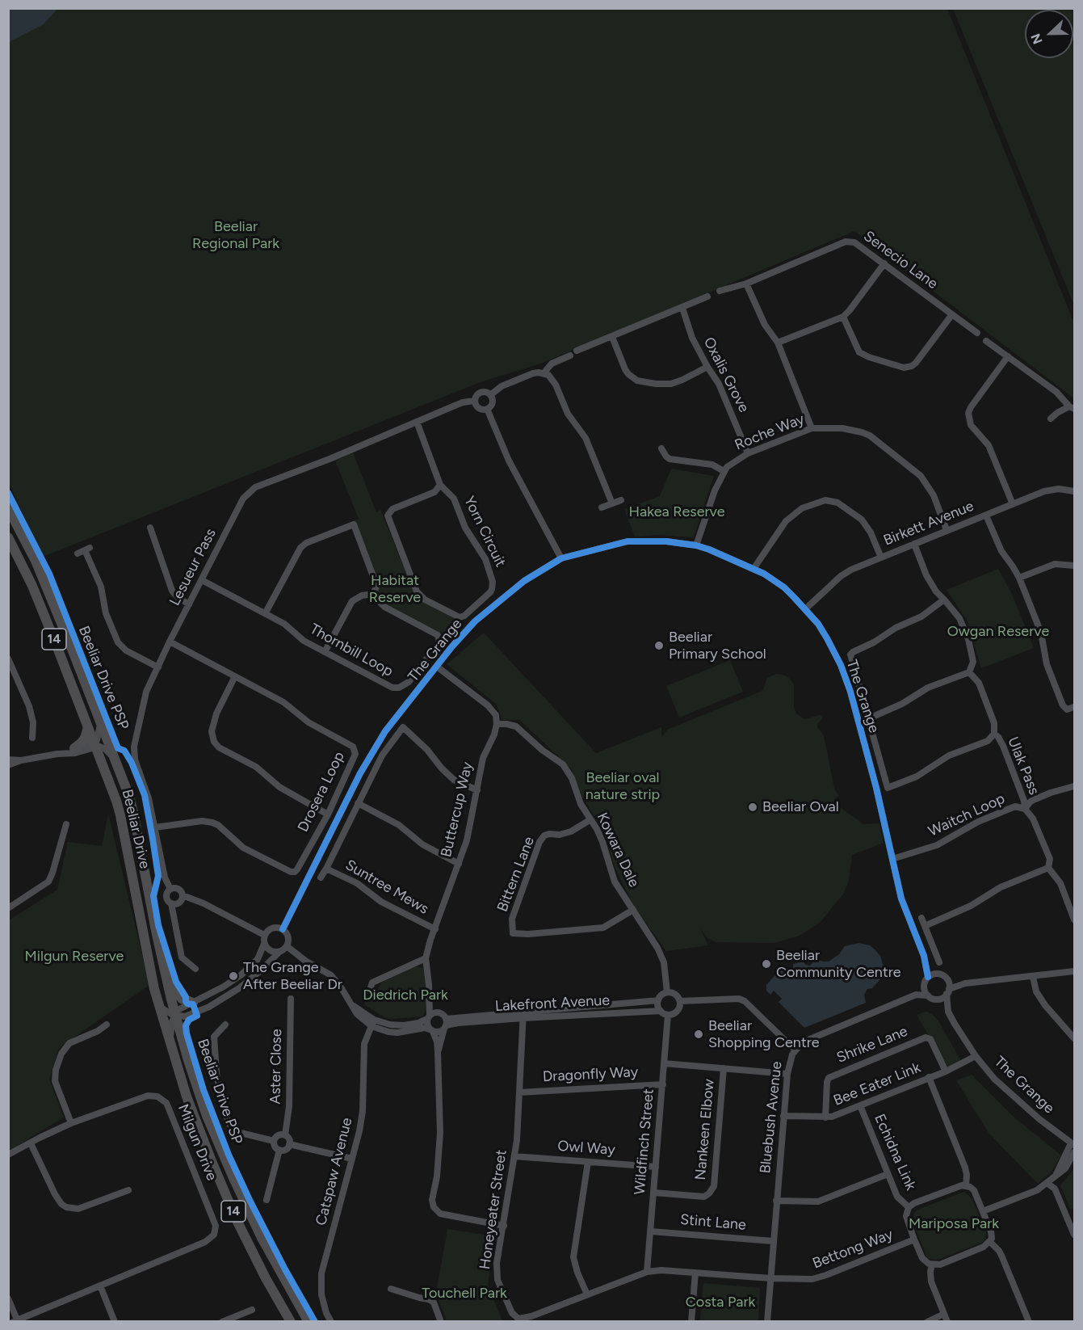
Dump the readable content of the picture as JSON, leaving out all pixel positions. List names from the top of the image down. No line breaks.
{"streets":{"highway":["14","Beeliar Drive"],"street":["Senecio Lane","Oxalis Grove","Roche Way","Birkett Avenue","Yorn Circuit","Lesueur Pass","Thornbill Loop","The Grange","Ulak Pass","Drosera Loop","Buttercup Way","Waitch Loop","Kowara Dale","Bittern Lane","Suntree Mews","Lakefront Avenue","Shrike Lane","Aster Close","Dragonfly Way","Bee Eater Link","Bluebush Avenue","Nankeen Elbow","Wildfinch Street","Milgun Drive","Owl Way","Echidna Link","Catspaw Avenue","Honeyeater Street","Stint Lane","Bettong Way"],"cycle path":["Beeliar Drive PSP"]},"crossings":[["Oxalis Grove","Roche Way"],["Roche Way","Birkett Avenue"],["Roche Way","The Grange"],["Birkett Avenue","The Grange"],["Yorn Circuit","Lesueur Pass"],["Lesueur Pass","Thornbill Loop"],["Lesueur Pass","Drosera Loop"],["The Grange","Waitch Loop"],["The Grange","Bee Eater Link"],["The Grange","Bluebush Avenue"],["Ulak Pass","Waitch Loop"],["Buttercup Way","Kowara Dale"],["Buttercup Way","Suntree Mews"],["Buttercup Way","Lakefront Avenue"],["Kowara Dale","Bittern Lane"],["Kowara Dale","Lakefront Avenue"],["Kowara Dale","Wildfinch Street"],["Lakefront Avenue","Wildfinch Street"],["Lakefront Avenue","Honeyeater Street"],["Shrike Lane","Bee Eater Link"],["Dragonfly Way","Wildfinch Street"],["Dragonfly Way","Honeyeater Street"],["Bee Eater Link","Bluebush Avenue"],["Bee Eater Link","Echidna Link"],["Bluebush Avenue","Honeyeater Street"],["Bluebush Avenue","Stint Lane"],["Bluebush Avenue","Bettong Way"],["Nankeen Elbow","Wildfinch Street"],["Wildfinch Street","Owl Way"],["Wildfinch Street","Honeyeater Street"],["Wildfinch Street","Stint Lane"],["Owl Way","Honeyeater Street"],["Echidna Link","Bettong Way"],["Honeyeater Street","Bettong Way"]],"parks":["Beeliar Regional Park","Hakea Reserve","Habitat Reserve","Owgan Reserve","Beeliar oval nature strip","Milgun Reserve","Diedrich Park","Mariposa Park","Touchell Park","Costa Park"],"places":["Beeliar Primary School","Beeliar Oval","Beeliar Community Centre","The Grange After Beeliar Dr","Beeliar Shopping Centre"],"north":"left"}
